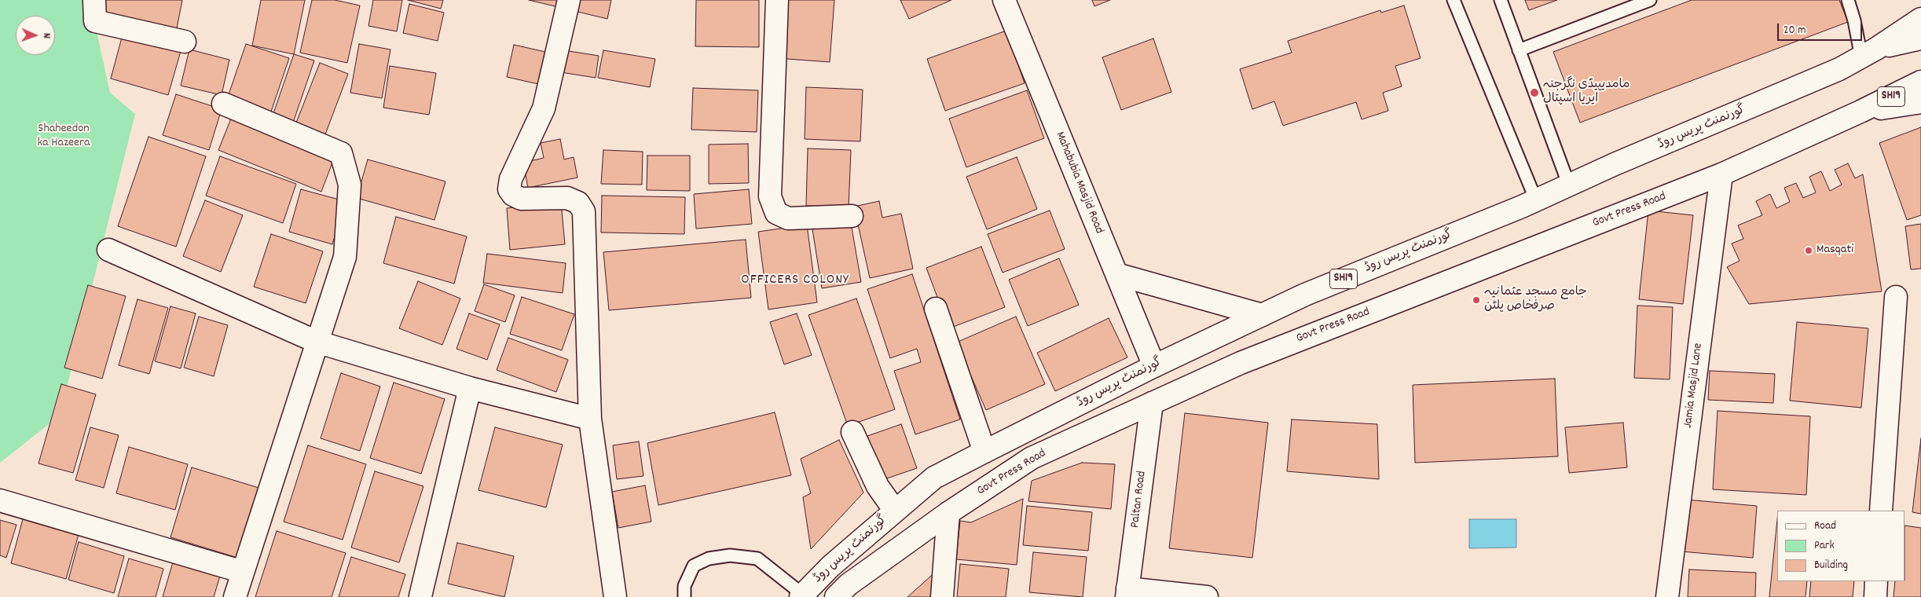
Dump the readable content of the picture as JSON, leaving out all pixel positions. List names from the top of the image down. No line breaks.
{"streets":{"street":["SH19","گورنمنٹ پریس روڈ","Mahabubia Masjid Road","Govt Press Road","Jamia Masjid Lane","Paltan Road"]},"crossings":[["SH19","گورنمنٹ پریس روڈ"],["SH19","Govt Press Road"],["گورنمنٹ پریس روڈ","Mahabubia Masjid Road"],["Govt Press Road","Jamia Masjid Lane"],["Govt Press Road","Paltan Road"]],"districts":["OFFICERS COLONY"],"parks":["Shaheedon ka Hazeera"],"places":["مامدیپیڈی نگرجنہ ایریا اسپتال","Masqati","جامع مسجد عثمانیہ صرفخاص پلٹن"],"legend":["Road","Park","Building"],"scale_bar":"20 m","north":"right"}
